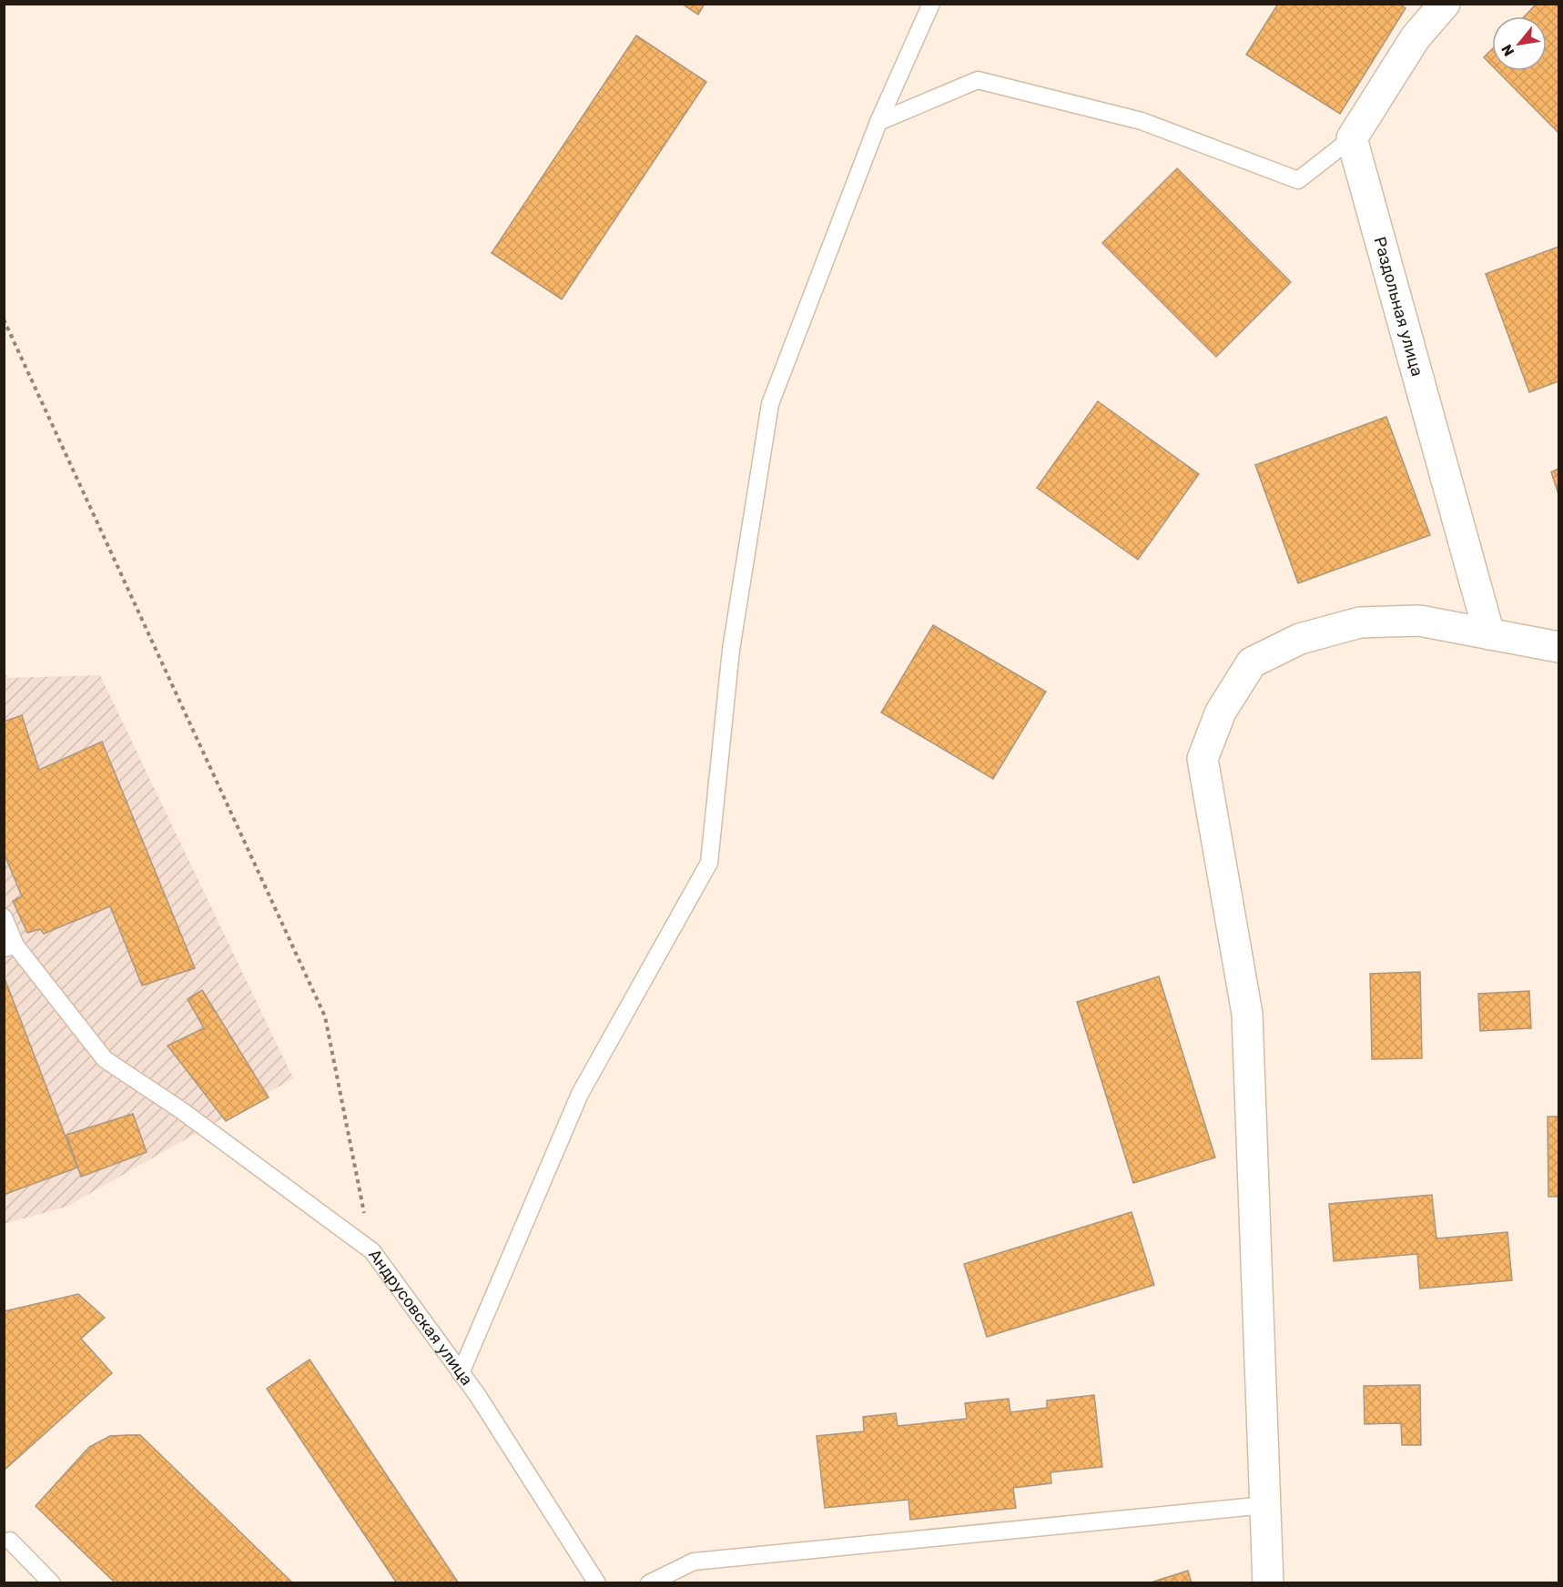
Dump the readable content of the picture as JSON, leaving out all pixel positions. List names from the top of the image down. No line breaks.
{"streets":{"street":["Раздольная улица"],"lane":["Андрусовская улица"]},"north":"bottom left"}
